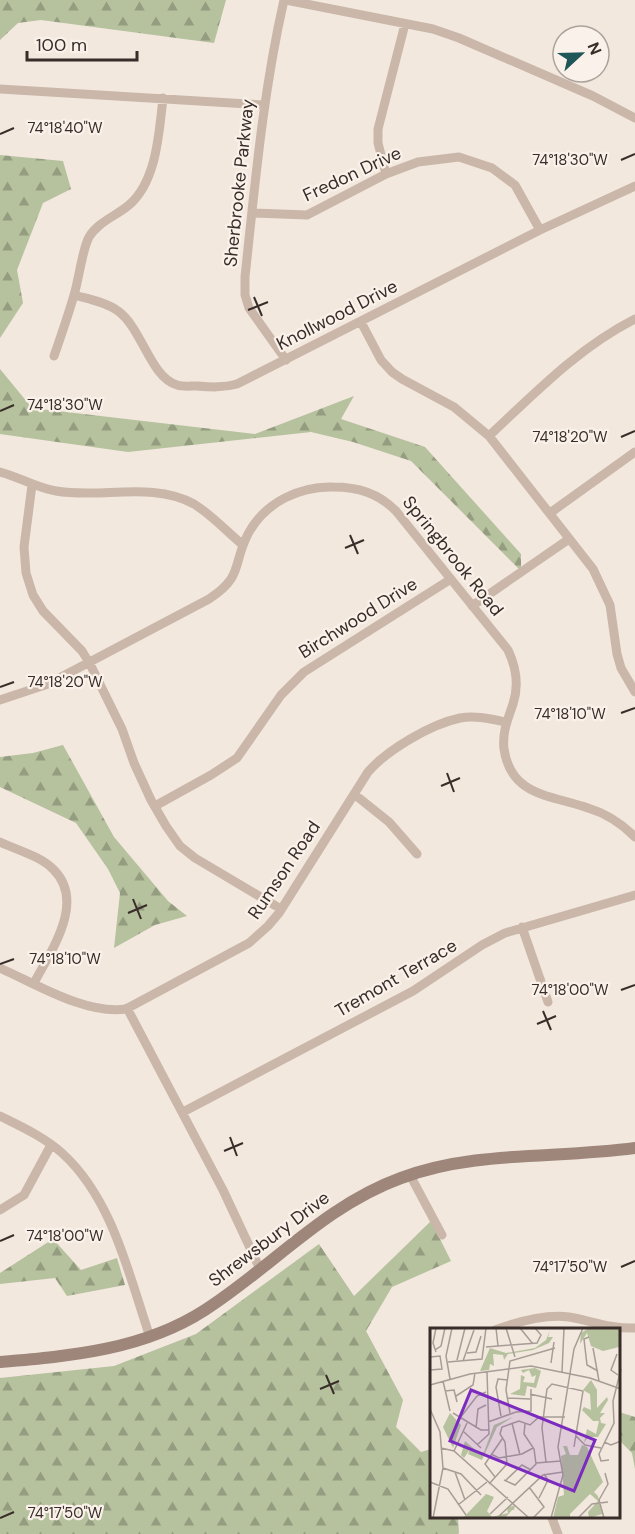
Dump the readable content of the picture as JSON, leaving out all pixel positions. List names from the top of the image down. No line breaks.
{"streets":{"main road":["Shrewsbury Drive"],"street":["Fredon Drive","Sherbrooke Parkway","Knollwood Drive","Springbrook Road","Birchwood Drive","Rumson Road","Tremont Terrace"]},"crossings":[["Fredon Drive","Sherbrooke Parkway"],["Fredon Drive","Knollwood Drive"],["Sherbrooke Parkway","Knollwood Drive"],["Springbrook Road","Birchwood Drive"],["Springbrook Road","Rumson Road"]],"scale_bar":"100 m","north":"right","coordinates":["74°18'40\"W","74°18'30\"W","74°18'20\"W","74°18'10\"W","74°18'00\"W","74°17'50\"W"]}
